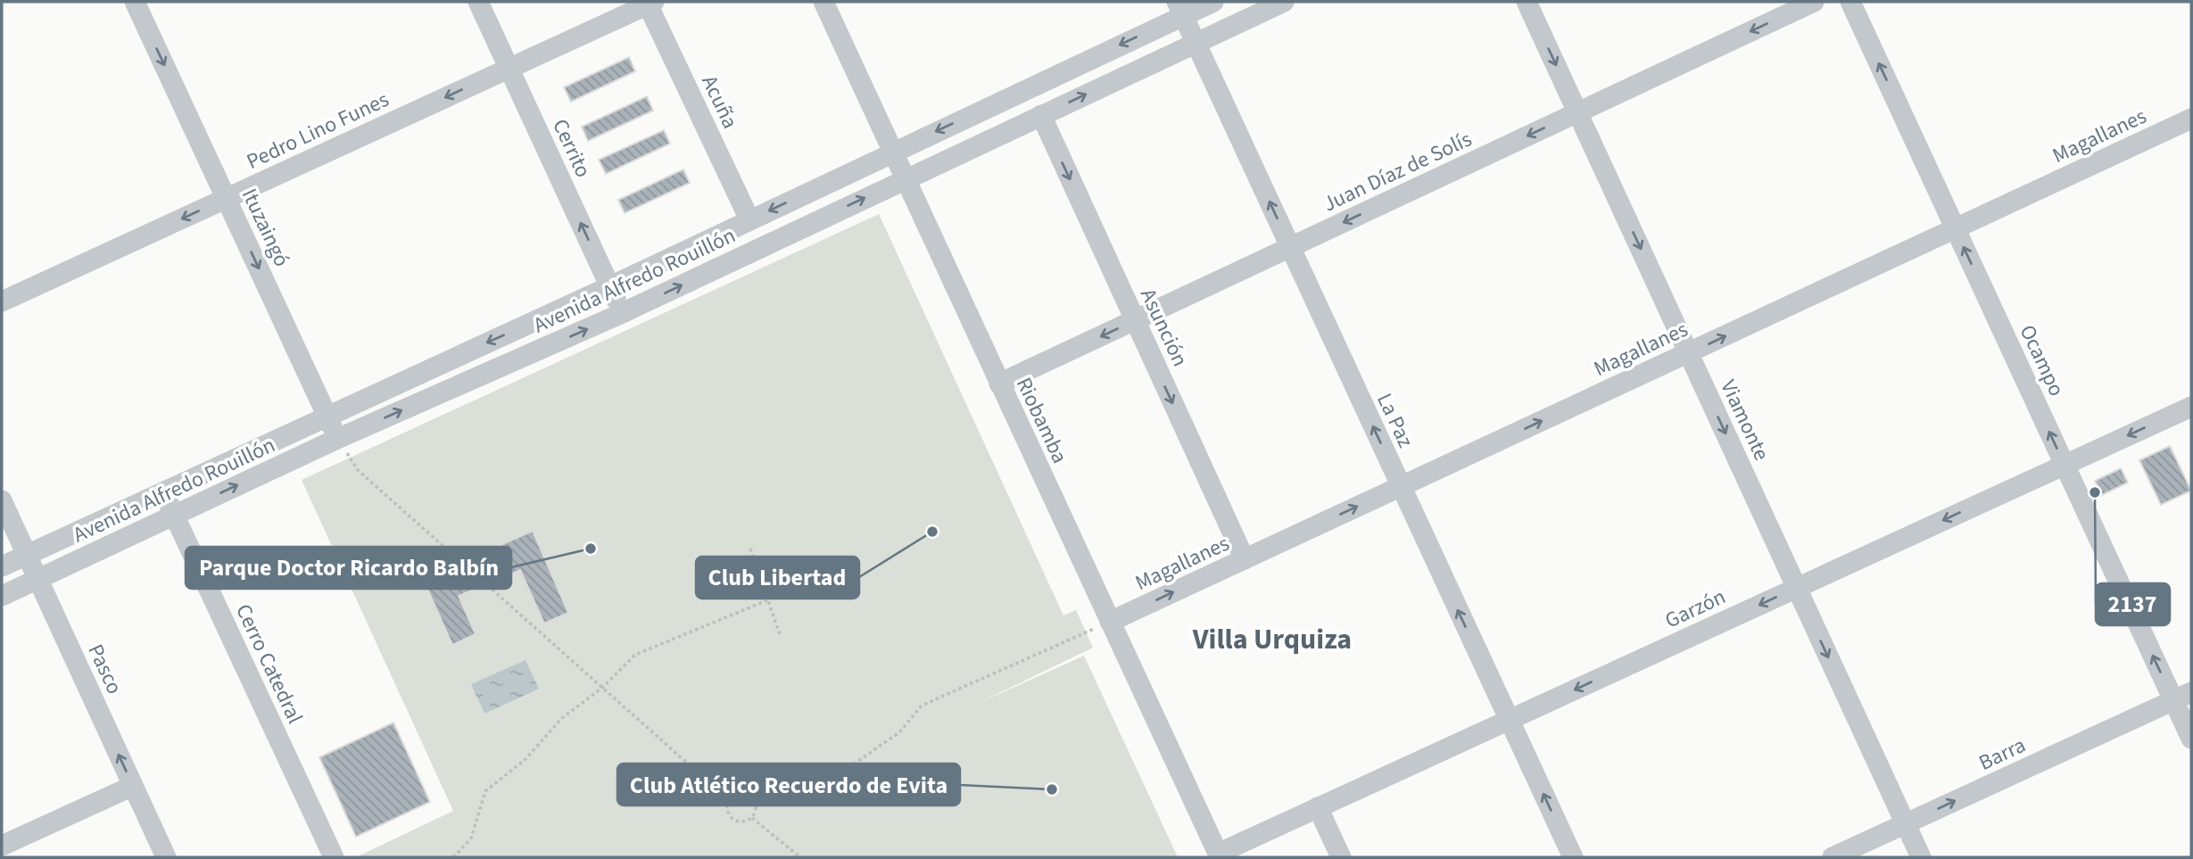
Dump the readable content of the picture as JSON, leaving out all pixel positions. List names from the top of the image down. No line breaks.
{"streets":{"street":["Acuña","Pedro Lino Funes","Magallanes","Cerrito","Juan Díaz de Solís","Ituzaingó","Avenida Alfredo Rouillón","Asunción","Ocampo","Riobamba","La Paz","Viamonte","Garzón","Cerro Catedral","Pasco","Barra"]},"crossings":[["Acuña","Pedro Lino Funes"],["Acuña","Avenida Alfredo Rouillón"],["Pedro Lino Funes","Cerrito"],["Pedro Lino Funes","Ituzaingó"],["Magallanes","Asunción"],["Magallanes","Ocampo"],["Magallanes","Riobamba"],["Magallanes","La Paz"],["Magallanes","Viamonte"],["Cerrito","Avenida Alfredo Rouillón"],["Juan Díaz de Solís","Asunción"],["Juan Díaz de Solís","Riobamba"],["Juan Díaz de Solís","La Paz"],["Juan Díaz de Solís","Viamonte"],["Ituzaingó","Avenida Alfredo Rouillón"],["Avenida Alfredo Rouillón","Asunción"],["Avenida Alfredo Rouillón","Riobamba"],["Avenida Alfredo Rouillón","La Paz"],["Avenida Alfredo Rouillón","Cerro Catedral"],["Avenida Alfredo Rouillón","Pasco"],["Ocampo","Garzón"],["Ocampo","Barra"],["Riobamba","Garzón"],["La Paz","Garzón"],["Viamonte","Garzón"],["Viamonte","Barra"]],"one_way":["Pedro Lino Funes","Magallanes","Cerrito","Juan Díaz de Solís","Ituzaingó","Asunción","Ocampo","La Paz","Viamonte","Garzón","Pasco","Barra"],"districts":["Villa Urquiza"],"places":["2137","Club Libertad","Parque Doctor Ricardo Balbín","Club Atlético Recuerdo de Evita"]}
